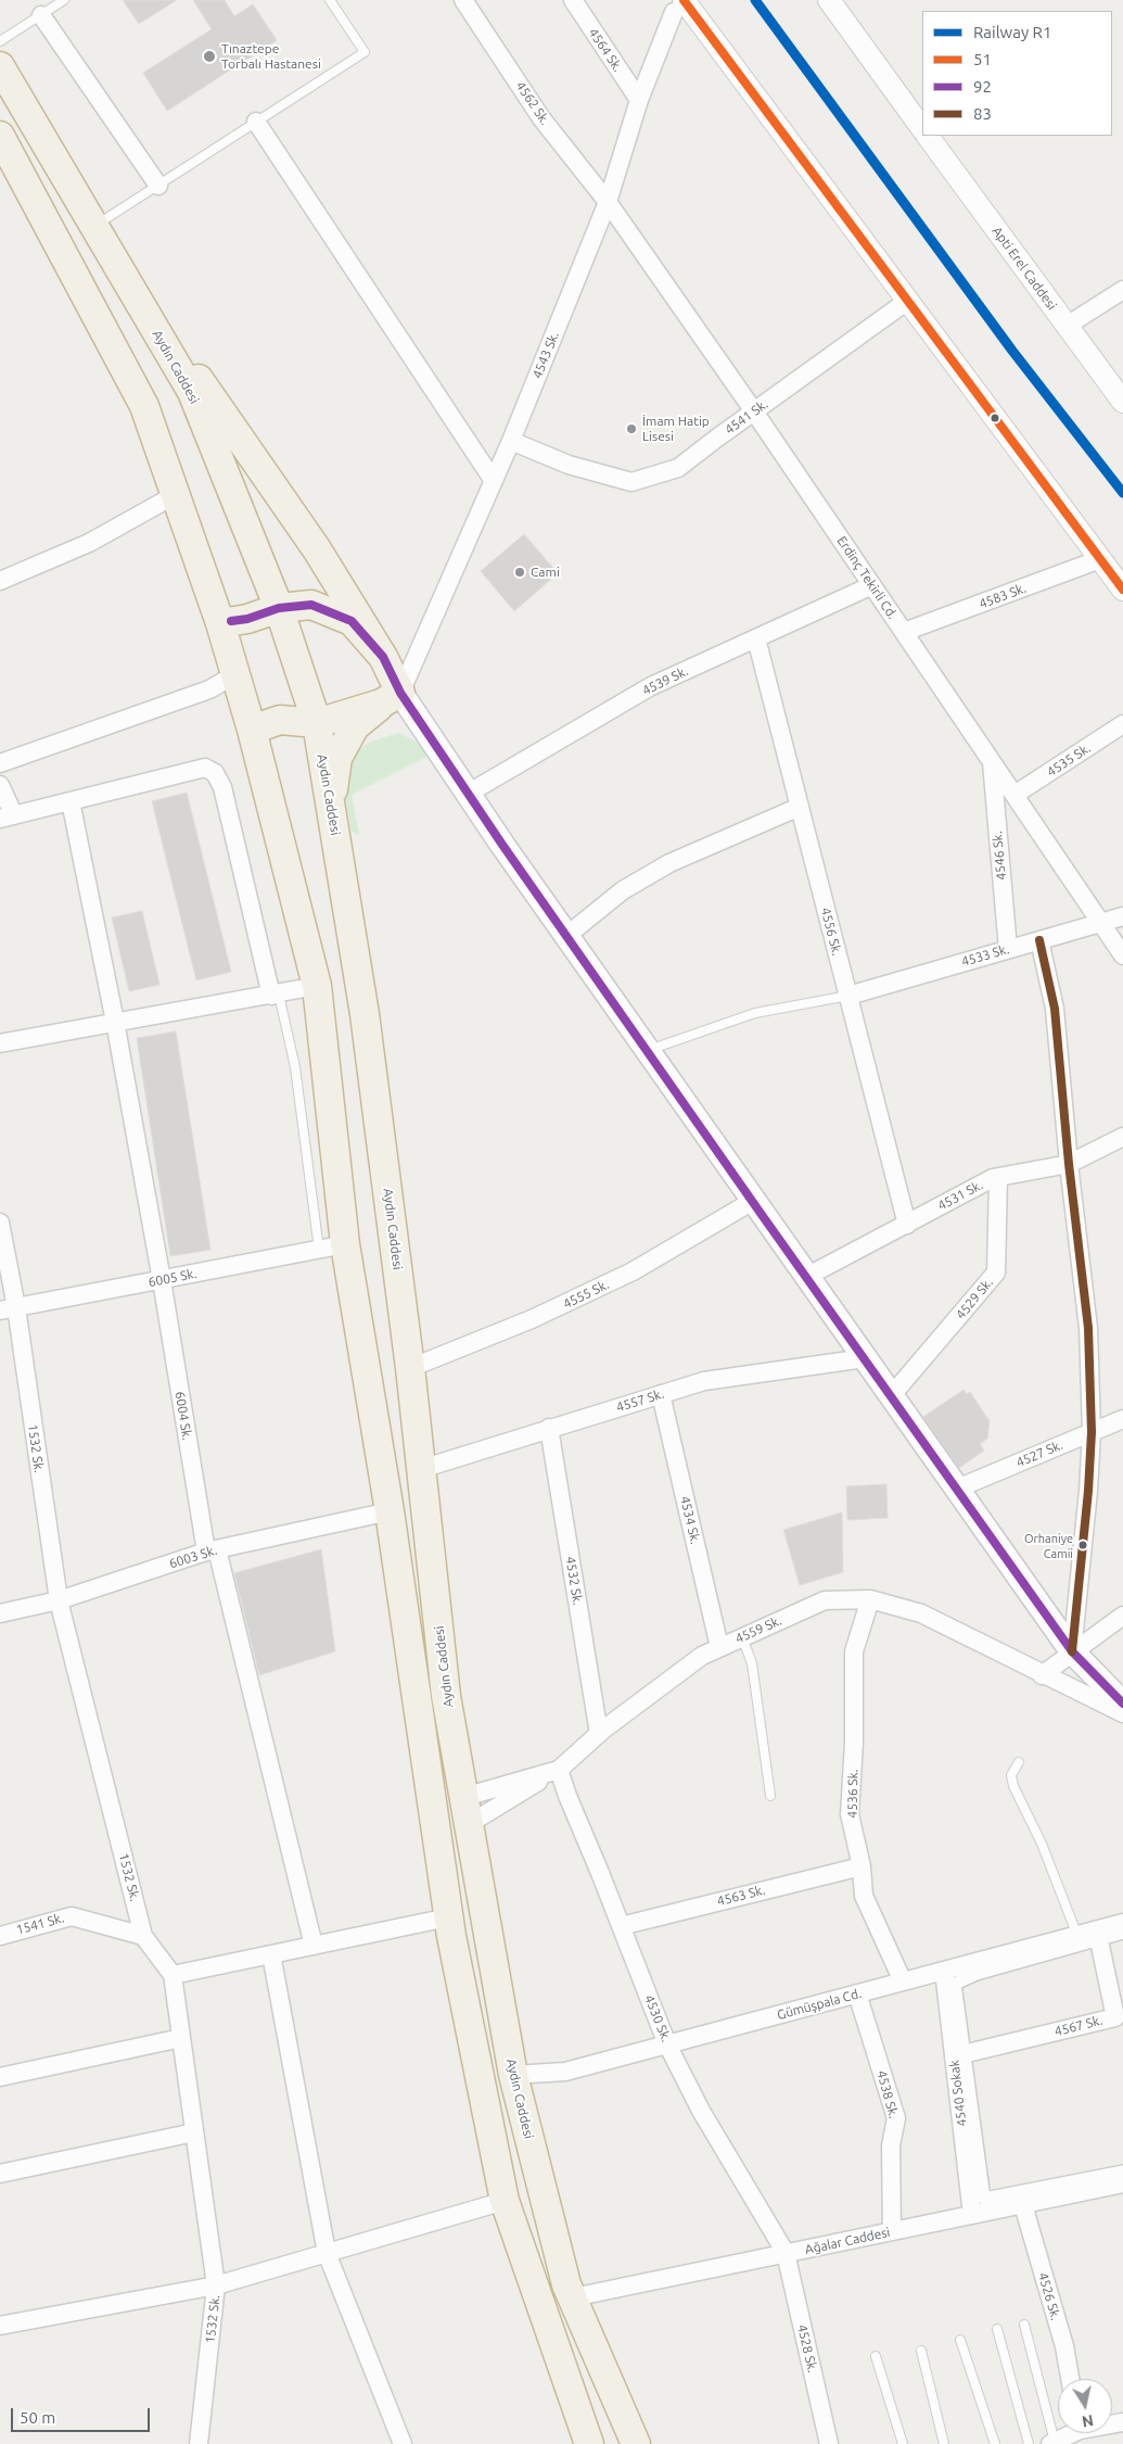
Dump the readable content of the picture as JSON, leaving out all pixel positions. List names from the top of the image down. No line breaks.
{"streets":{"highway":["Aydın Caddesi"],"street":["4564 Sk.","4562 Sk.","Apti Erel Caddesi","4543 Sk.","4541 Sk.","Erdinç Tekirli Cd.","4583 Sk.","4539 Sk.","4535 Sk.","4546 Sk.","4556 Sk.","4533 Sk.","4531 Sk.","6005 Sk.","4555 Sk.","4529 Sk.","4557 Sk.","6004 Sk.","1532 Sk.","4527 Sk.","4534 Sk.","6003 Sk.","4532 Sk.","4559 Sk.","4536 Sk.","4563 Sk.","1541 Sk.","Gümüşpala Cd.","4530 Sk.","4567 Sk.","4540 Sokak","4538 Sk.","Ağalar Caddesi","4526 Sk.","4528 Sk."]},"crossings":[["4564 Sk.","4543 Sk."],["4562 Sk.","4543 Sk."],["4562 Sk.","Erdinç Tekirli Cd."],["4543 Sk.","4541 Sk."],["4543 Sk.","Erdinç Tekirli Cd."],["Aydın Caddesi","4555 Sk."],["Aydın Caddesi","4557 Sk."],["Aydın Caddesi","4559 Sk."],["Aydın Caddesi","Gümüşpala Cd."],["Aydın Caddesi","Ağalar Caddesi"],["4541 Sk.","Erdinç Tekirli Cd."],["Erdinç Tekirli Cd.","4583 Sk."],["Erdinç Tekirli Cd.","4539 Sk."],["Erdinç Tekirli Cd.","4535 Sk."],["Erdinç Tekirli Cd.","4546 Sk."],["Erdinç Tekirli Cd.","4533 Sk."],["4539 Sk.","4556 Sk."],["4546 Sk.","4533 Sk."],["4556 Sk.","4533 Sk."],["4556 Sk.","4531 Sk."],["4531 Sk.","4529 Sk."],["6005 Sk.","6004 Sk."],["6005 Sk.","1532 Sk."],["4557 Sk.","4534 Sk."],["4557 Sk.","4532 Sk."],["6004 Sk.","6003 Sk."],["1532 Sk.","6003 Sk."],["1532 Sk.","1541 Sk."],["4534 Sk.","4559 Sk."],["4532 Sk.","4559 Sk."],["4559 Sk.","4536 Sk."],["4559 Sk.","4530 Sk."],["4536 Sk.","4563 Sk."],["4536 Sk.","Gümüşpala Cd."],["4563 Sk.","4530 Sk."],["Gümüşpala Cd.","4530 Sk."],["Gümüşpala Cd.","4567 Sk."],["Gümüşpala Cd.","4540 Sokak"],["Gümüşpala Cd.","4538 Sk."],["4530 Sk.","Ağalar Caddesi"],["4530 Sk.","4528 Sk."],["4567 Sk.","4540 Sokak"],["4540 Sokak","Ağalar Caddesi"],["4538 Sk.","Ağalar Caddesi"],["Ağalar Caddesi","4526 Sk."],["Ağalar Caddesi","4528 Sk."]],"places":["Tınaztepe Torbalı Hastanesi","İmam Hatip Lisesi","Cami","Orhaniye Camii"],"lines":["rail line R1","transit line 51","transit line 92","transit line 83"],"legend":["Railway R1","51","92","83"],"scale_bar":"50 m","north":"bottom"}
